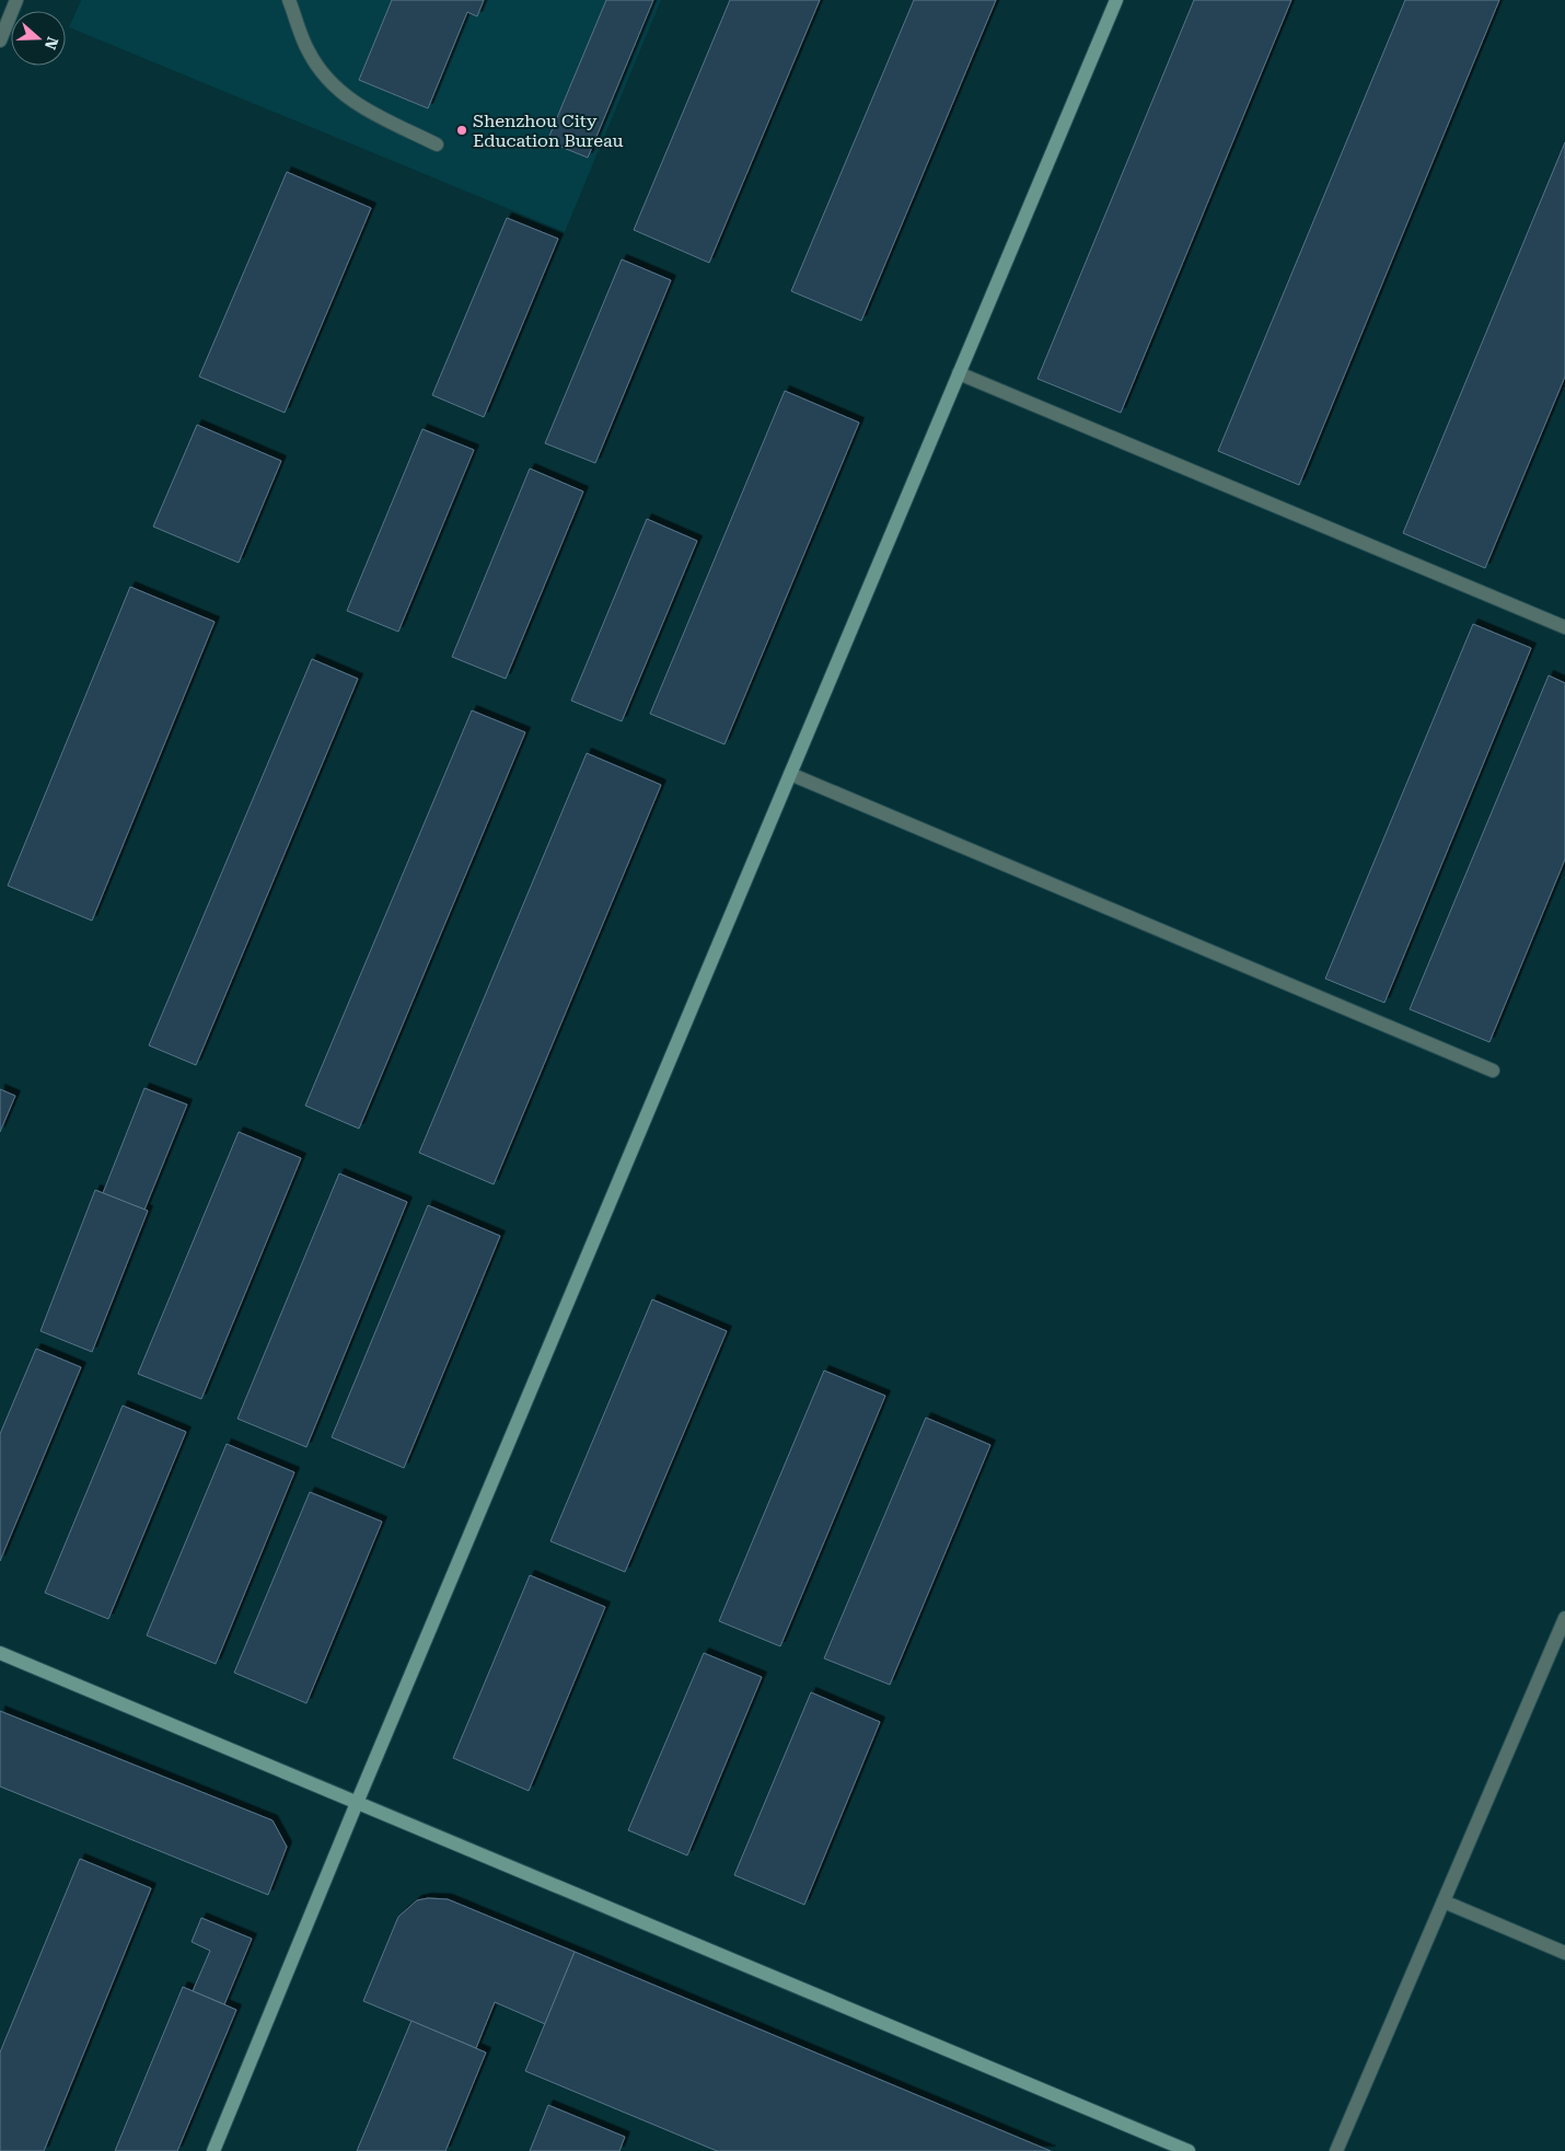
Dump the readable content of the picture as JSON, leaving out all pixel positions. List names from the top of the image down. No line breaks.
{"places":["Shenzhou City Education Bureau"],"north":"right"}
